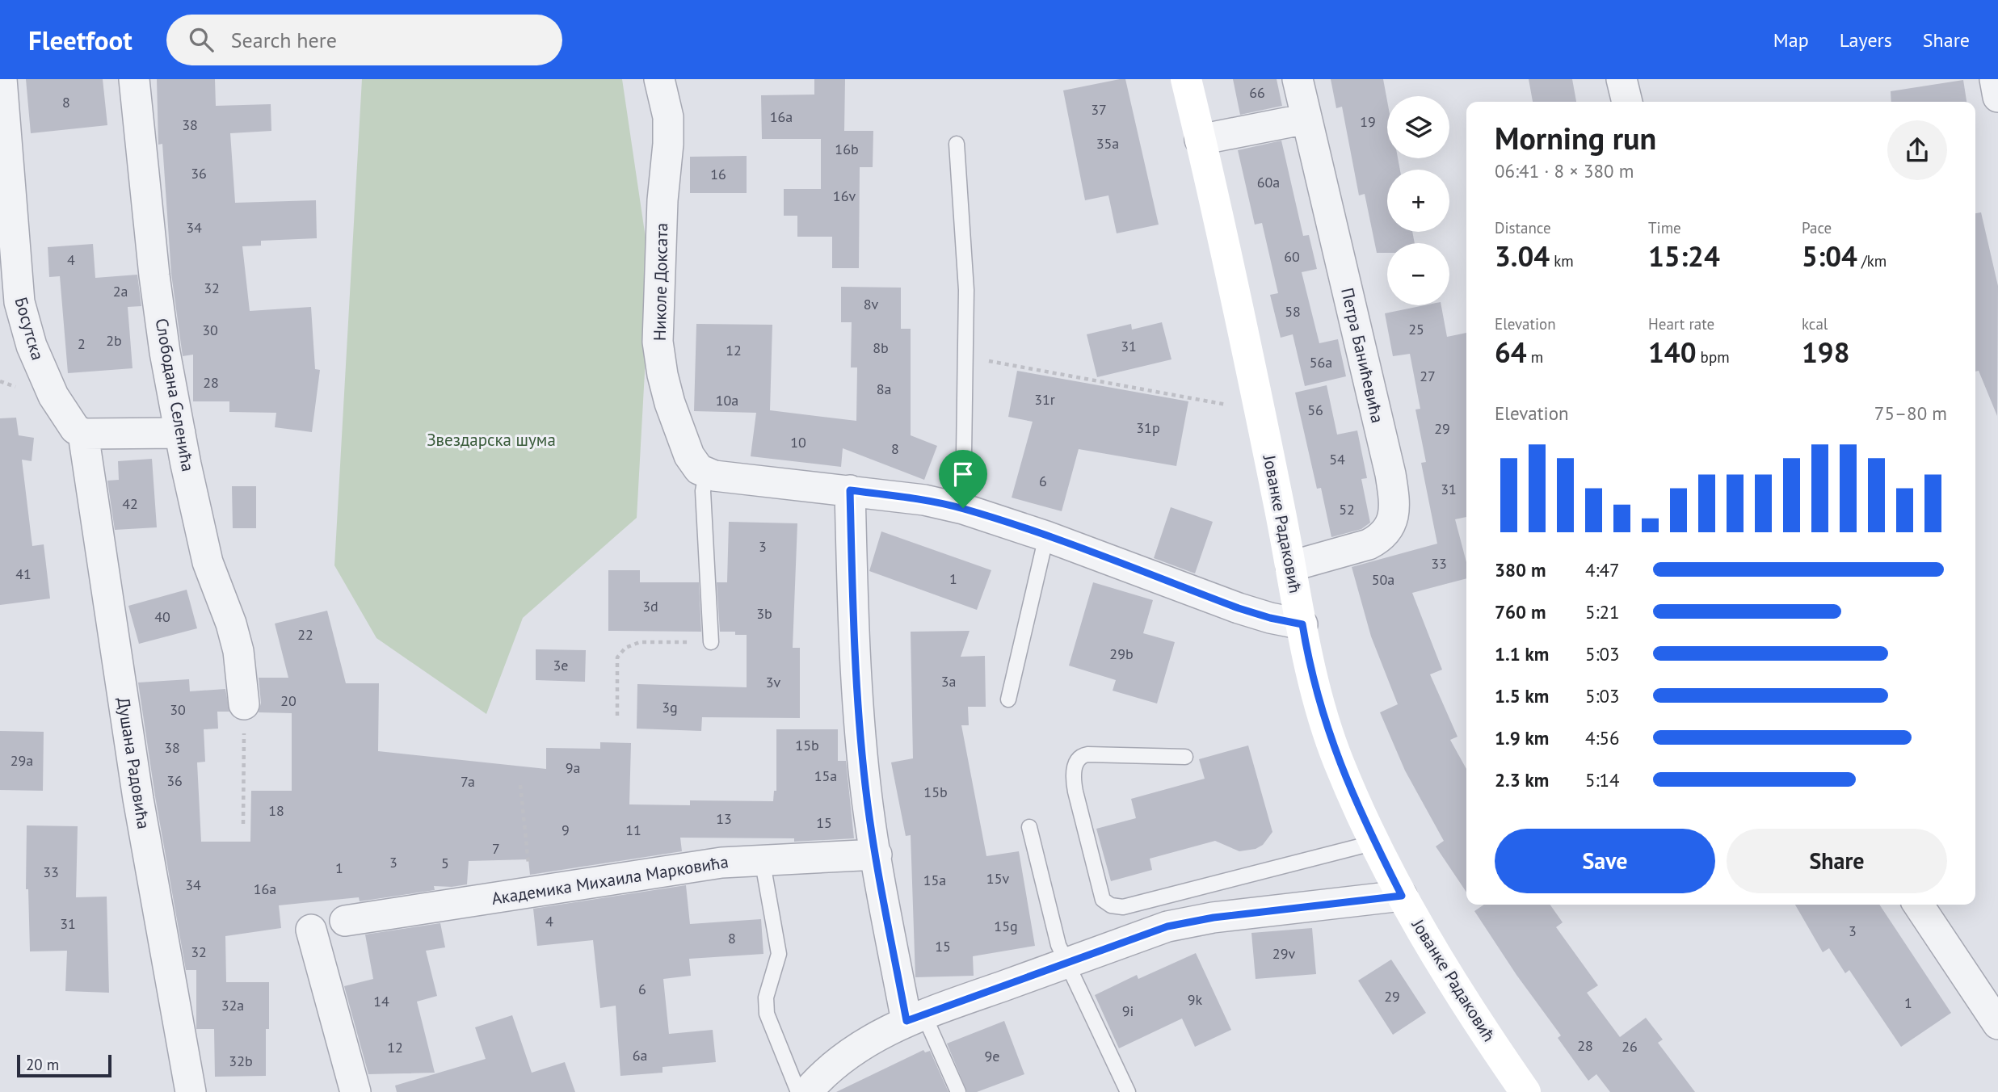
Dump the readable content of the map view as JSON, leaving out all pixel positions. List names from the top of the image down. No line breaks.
{"streets":{"main road":["Јованке Радаковић"],"street":["Николе Доксата","Босутска","Петра Банићевића","Слободана Селенића","Душана Радовића","Академика Михаила Марковића"]},"crossings":[["Босутска","Душана Радовића"],["Петра Банићевића","Јованке Радаковић"]],"parks":["Звездарска шума"],"house_numbers":["66","8","37","16a","19","38","35a","16b","36","16","60a","16v","34","60","4","32","2a","8v","58","25","30","2b","2","31","8b","12","56a","27","28","8a","31r","10a","56","31p","29","10","8","54","6","31","42","52","3","33","41","1","50a","3d","3b","40","22","29b","3e","3a","3v","20","3g","30","15b","38","29a","9a","15a","36","7a","15b","18","13","15","9","11","7","3","5","1","33","15v","15a","34","16a","4","31","15g","3","8","15","32","29v","6","29","9k","14","1","32a","9i","28","26","12","6a","9e","32b"],"scale_bar":"20 m","page":{"header":"Fleetfoot","search":"Search here","nav":["Map","Layers","Share"],"map_buttons":["+","−"],"heading":["Morning run","06:41 · 8 × 380 m"],"stats":[["Distance","3.04 km"],["Time","15:24"],["Pace","5:04 /km"],["Elevation","64 m"],["Heart rate","140 bpm"],["kcal","198"]],"chart":["Elevation","75–80 m"],"list":[{"name":"380 m","note":"4:47"},{"name":"760 m","note":"5:21"},{"name":"1.1 km","note":"5:03"},{"name":"1.5 km","note":"5:03"},{"name":"1.9 km","note":"4:56"},{"name":"2.3 km","note":"5:14"}],"buttons":["Save","Share"],"scale":"20 m"}}
